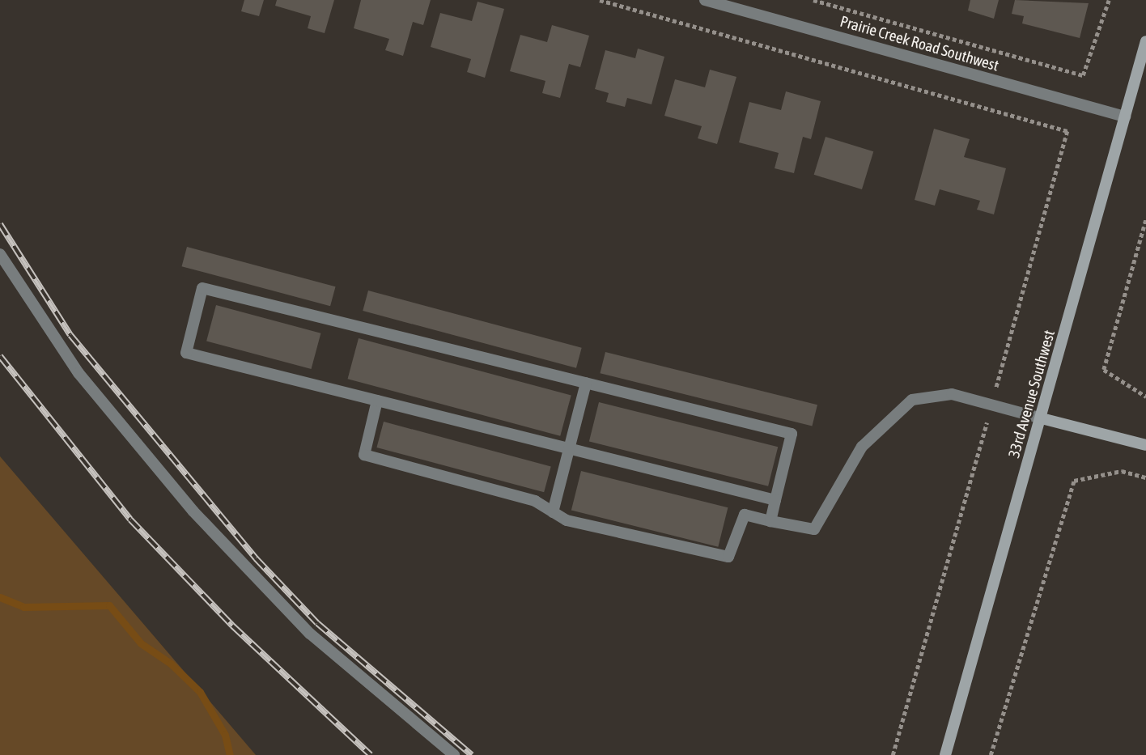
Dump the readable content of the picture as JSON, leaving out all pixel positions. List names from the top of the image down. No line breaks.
{"streets":{"street":["Prairie Creek Road Southwest","33rd Avenue Southwest"]},"crossings":[["Prairie Creek Road Southwest","33rd Avenue Southwest"]]}
